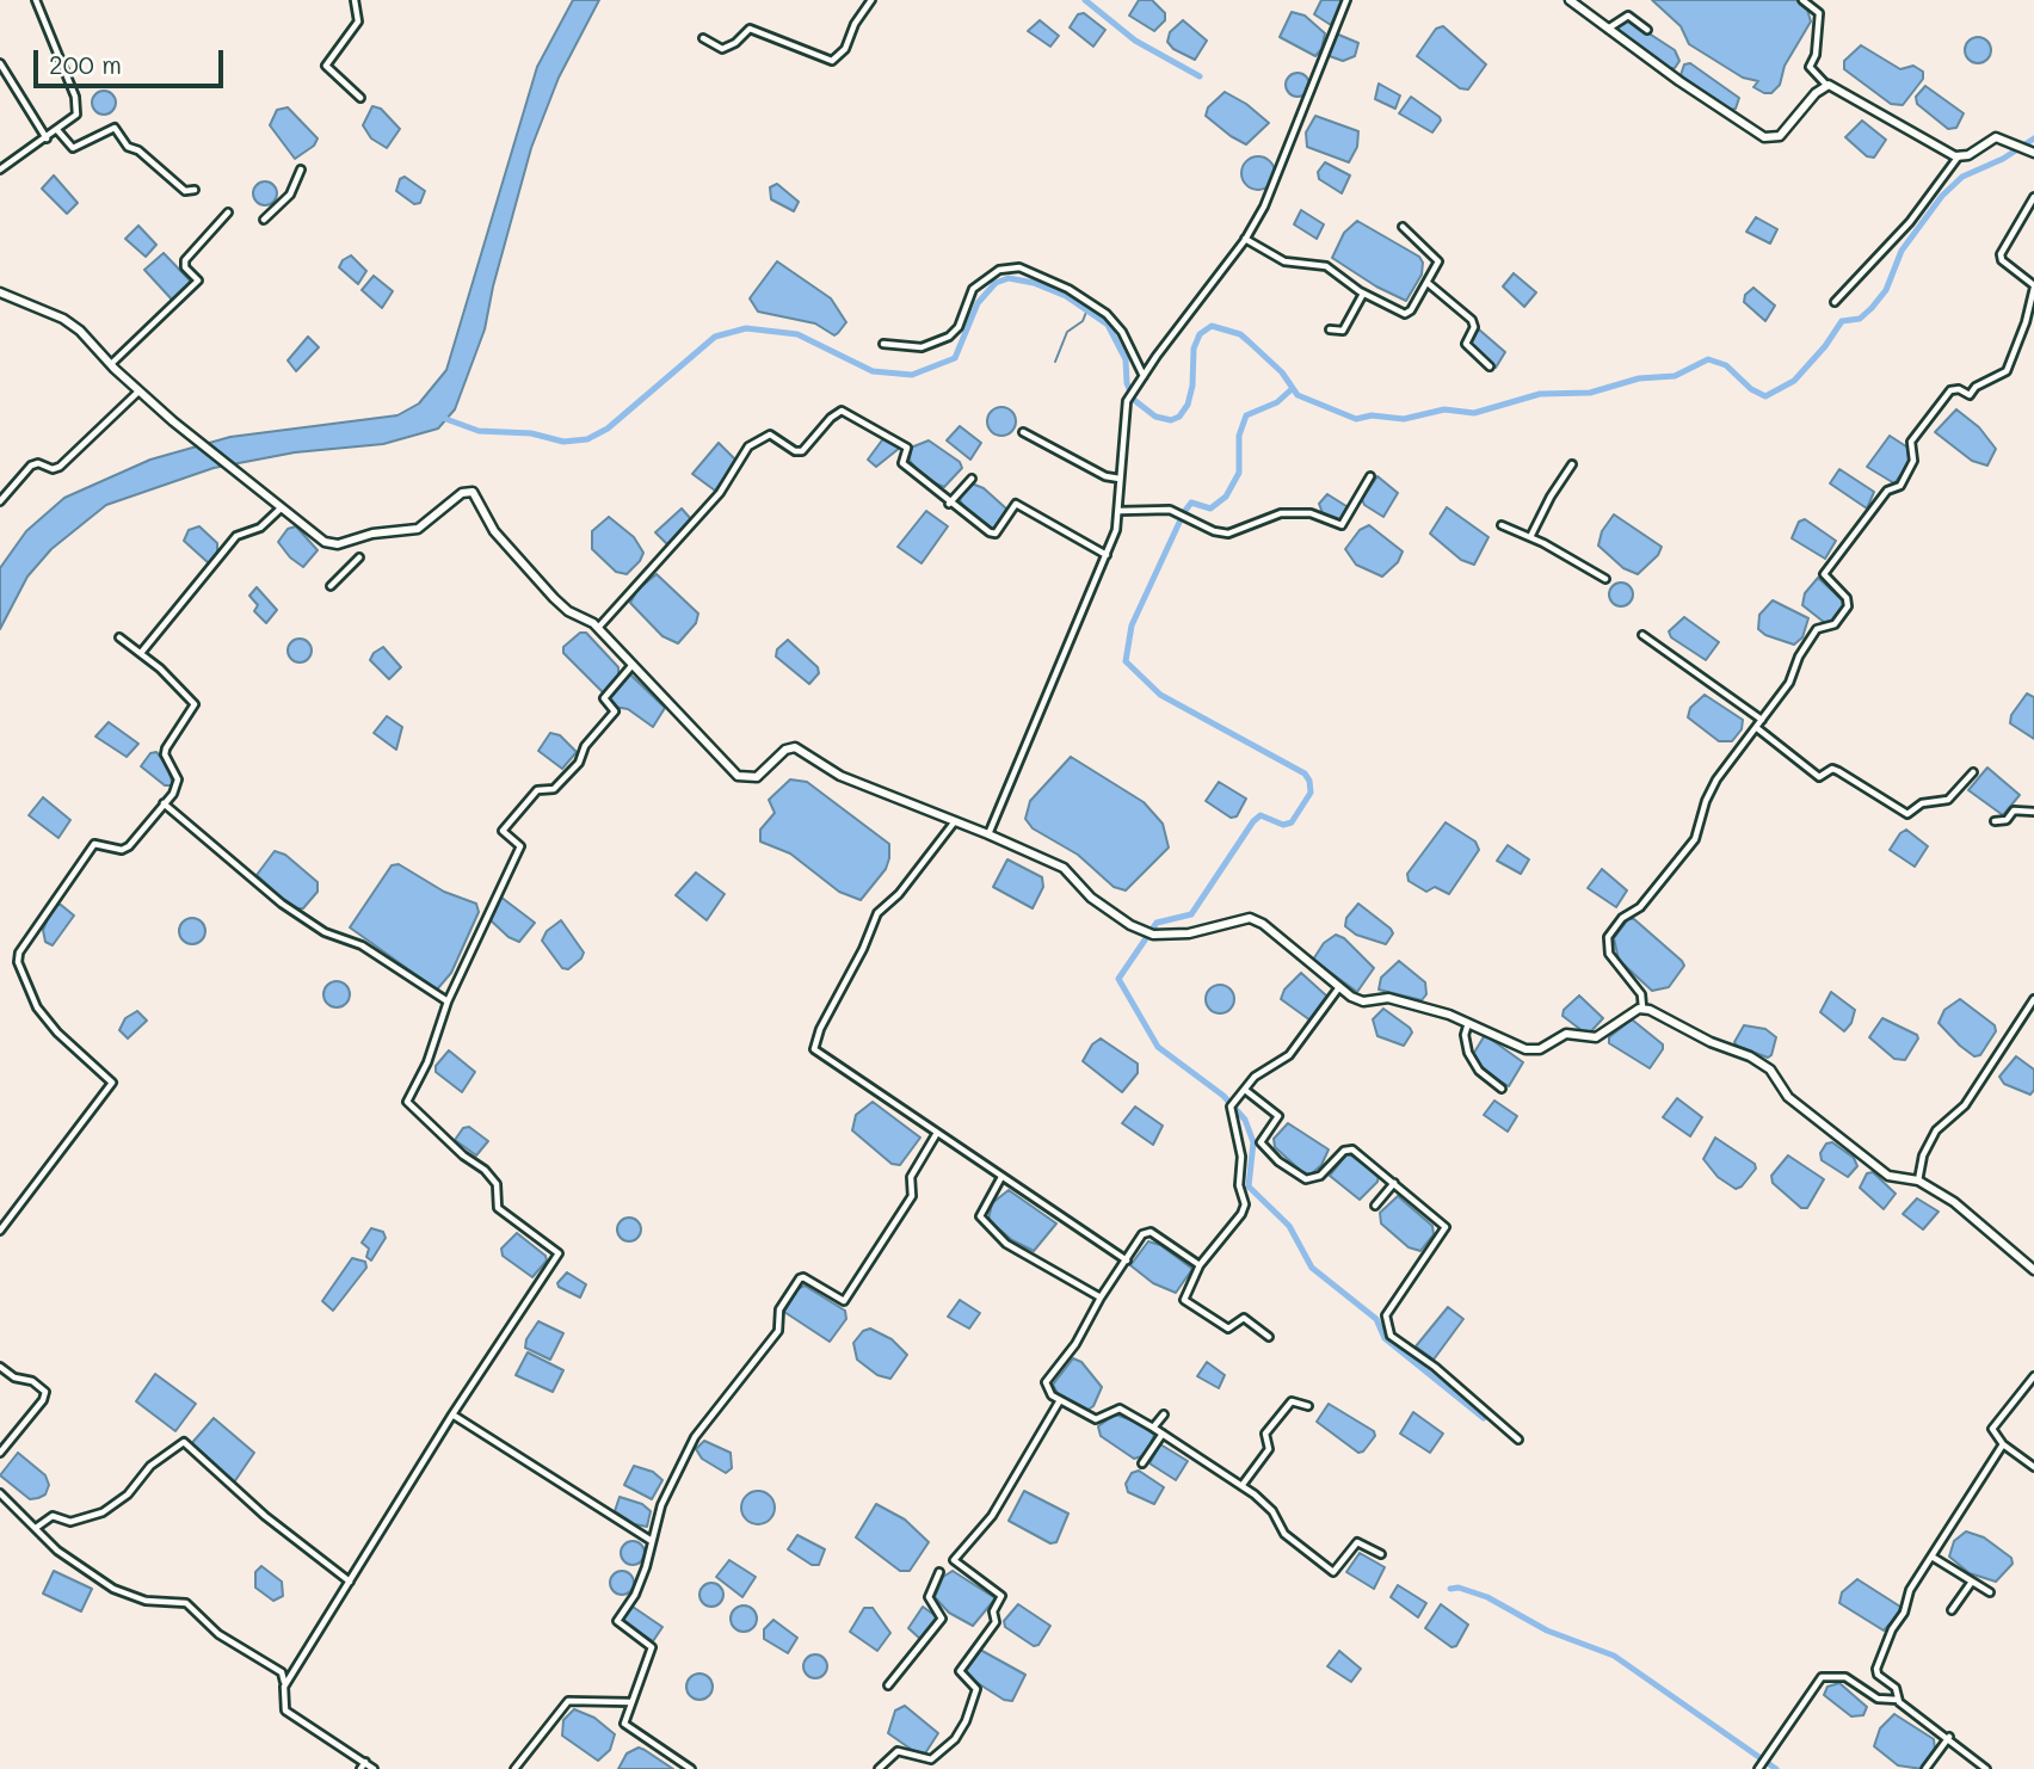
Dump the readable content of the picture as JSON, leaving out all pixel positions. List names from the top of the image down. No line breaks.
{"scale_bar":"200 m"}
